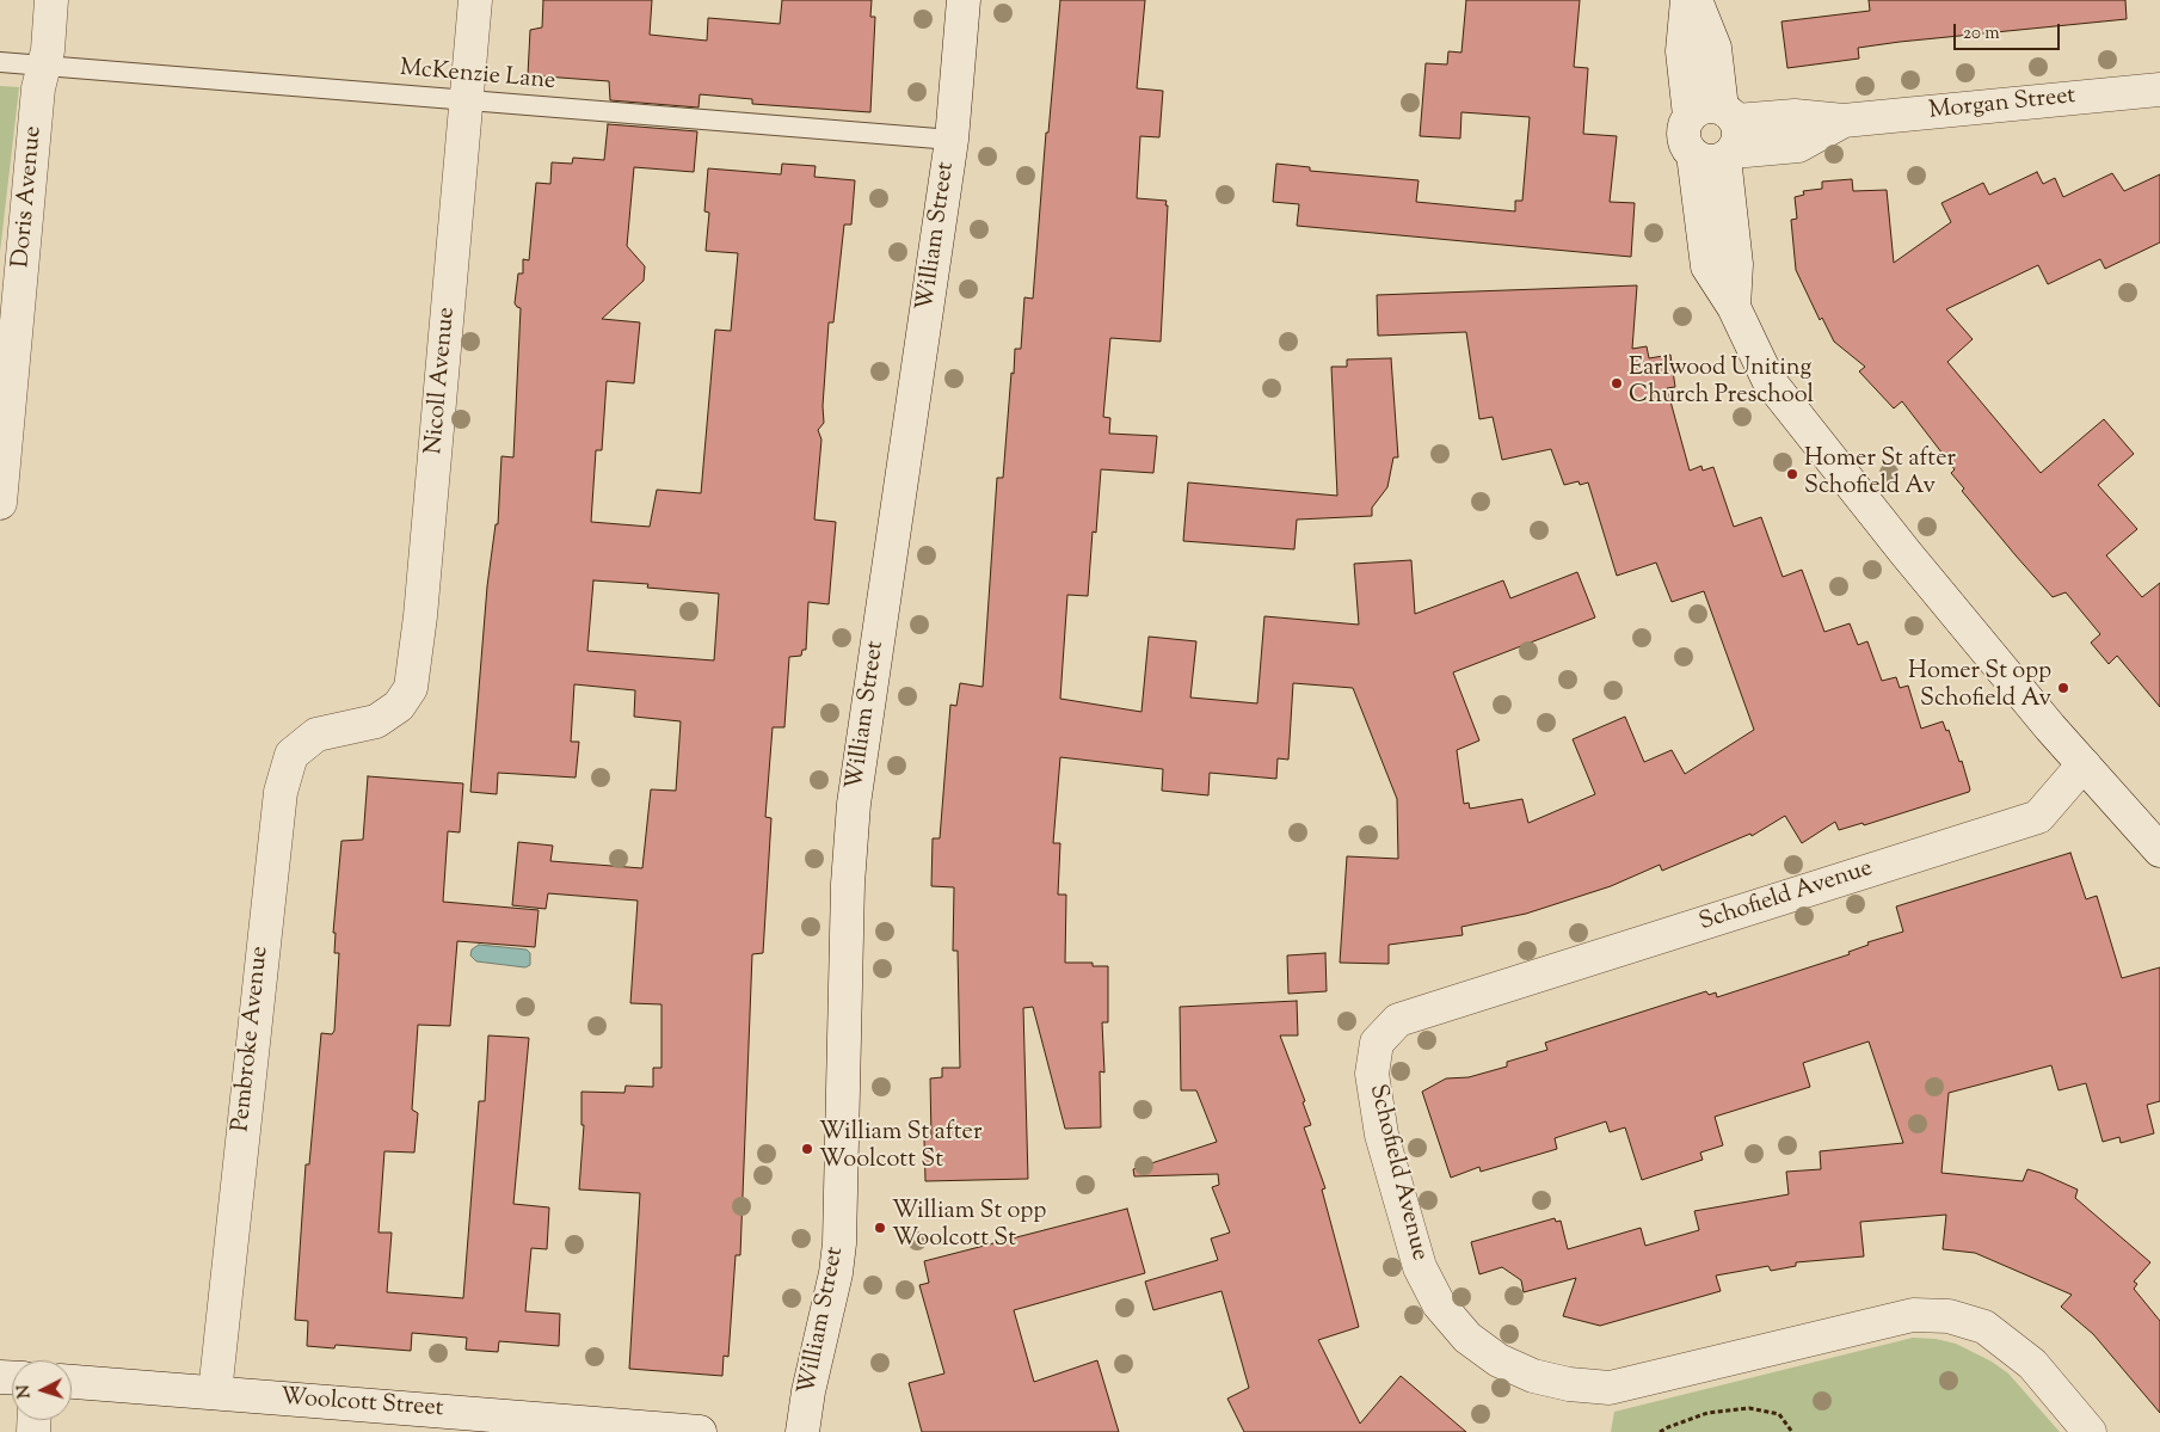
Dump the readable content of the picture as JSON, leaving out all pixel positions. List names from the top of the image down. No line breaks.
{"streets":{"street":["Morgan Street","Doris Avenue","William Street","Nicoll Avenue","Schofield Avenue","Pembroke Avenue","Woolcott Street"],"lane":["McKenzie Lane"]},"crossings":[["McKenzie Lane","Doris Avenue"],["McKenzie Lane","William Street"],["McKenzie Lane","Nicoll Avenue"],["Nicoll Avenue","Pembroke Avenue"],["Pembroke Avenue","Woolcott Street"]],"places":["Earlwood Uniting Church Preschool","Homer St after Schofield Av","Homer St opp Schofield Av","William St after Woolcott St","William St opp Woolcott St"],"scale_bar":"20 m","north":"left"}
